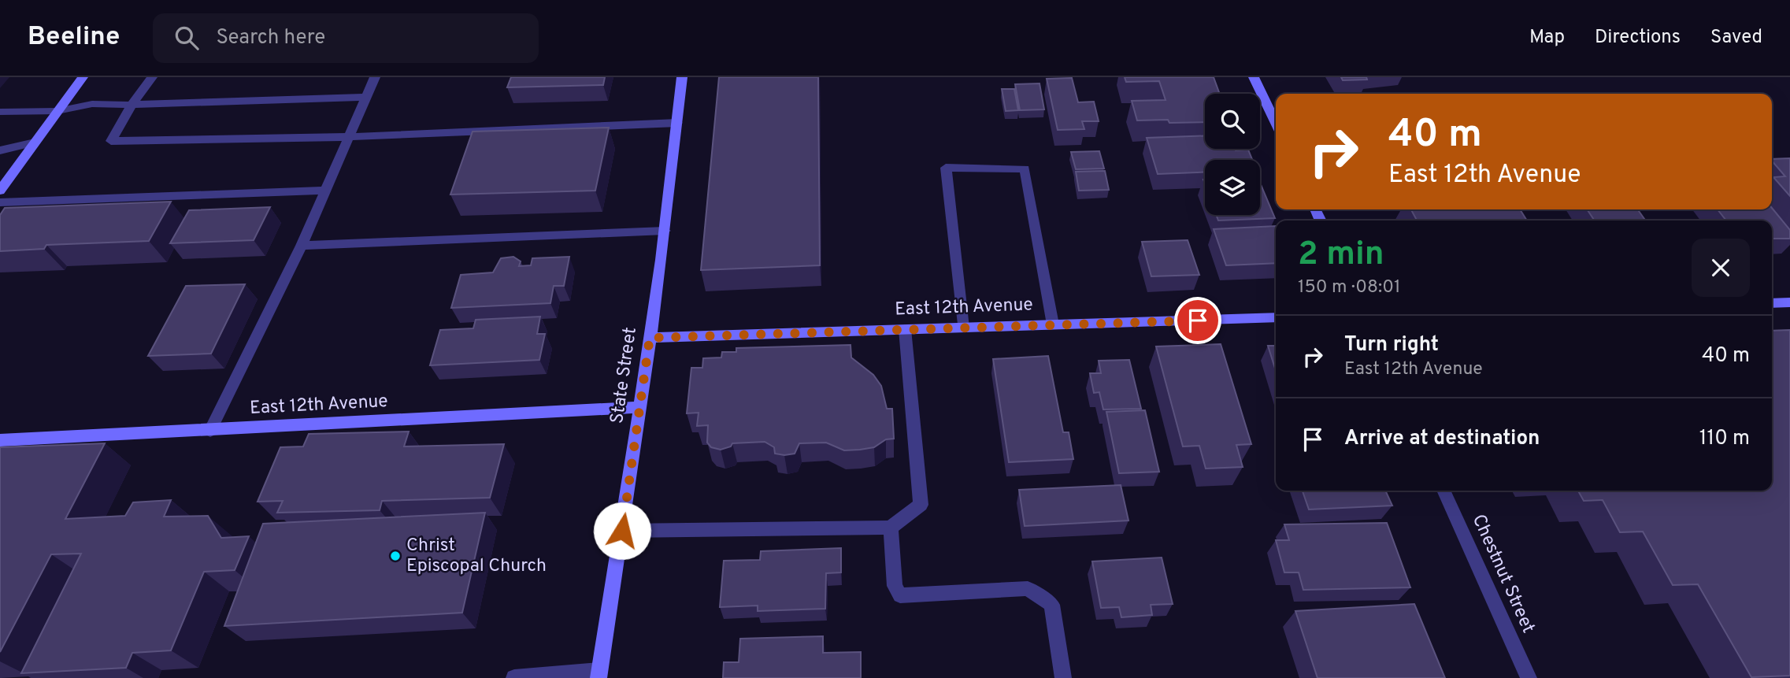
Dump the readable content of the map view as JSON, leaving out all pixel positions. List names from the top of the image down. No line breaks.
{"streets":{"street":["East 12th Avenue","State Street","Chestnut Street"]},"crossings":[["East 12th Avenue","State Street"]],"places":["Christ Episcopal Church"],"page":{"header":"Beeline","search":"Search here","nav":["Map","Directions","Saved"],"turn":["40 m","East 12th Avenue"],"heading":["2 min","150 m · 08:01"],"list":[{"name":"Turn right","note":"East 12th Avenue","value":"40 m"},{"name":"Arrive at destination","value":"110 m"}]}}
